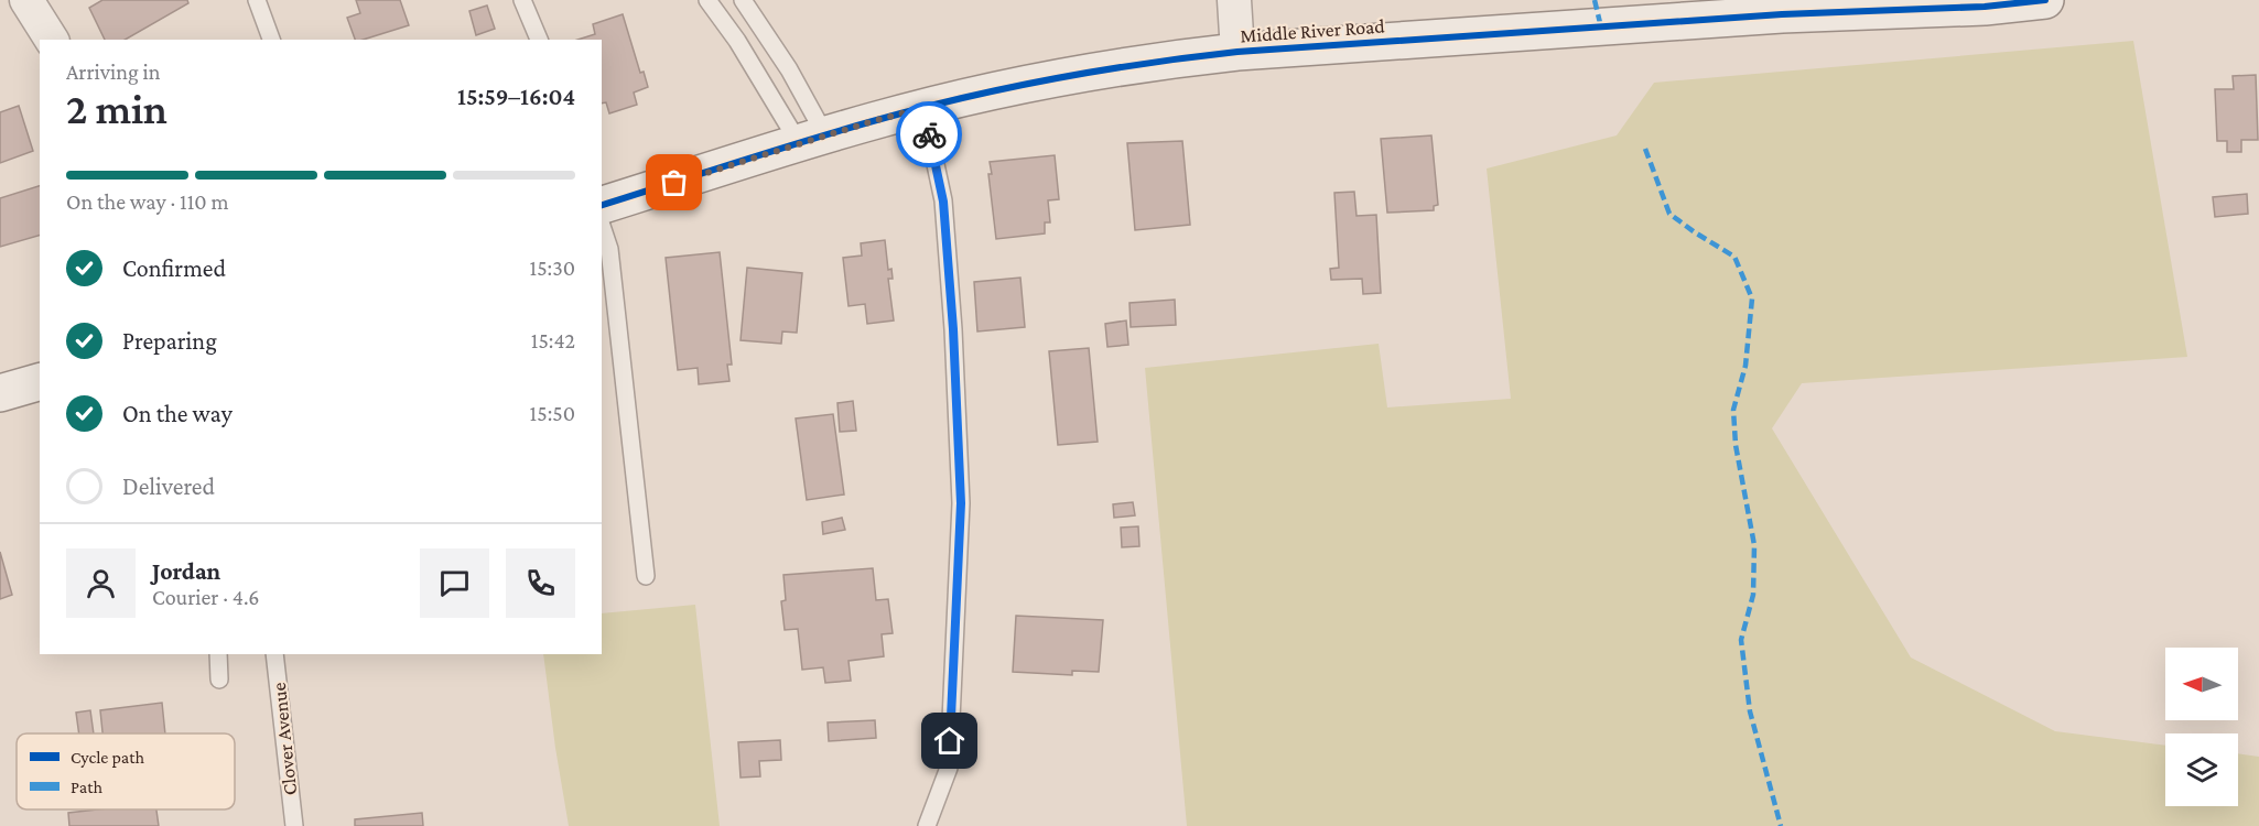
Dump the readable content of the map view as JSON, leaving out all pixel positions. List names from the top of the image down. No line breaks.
{"streets":{"street":["Middle River Road"],"lane":["Clover Avenue"]},"legend":["Cycle path","Path"],"north":"left","page":{"heading":["2 min","Arriving in","15:59–16:04"],"panel":["Jordan","Courier · 4.6"],"bar":"On the way · 110 m","list":[["Confirmed","15:30"],["Preparing","15:42"],["On the way","15:50"],"Delivered"]}}
